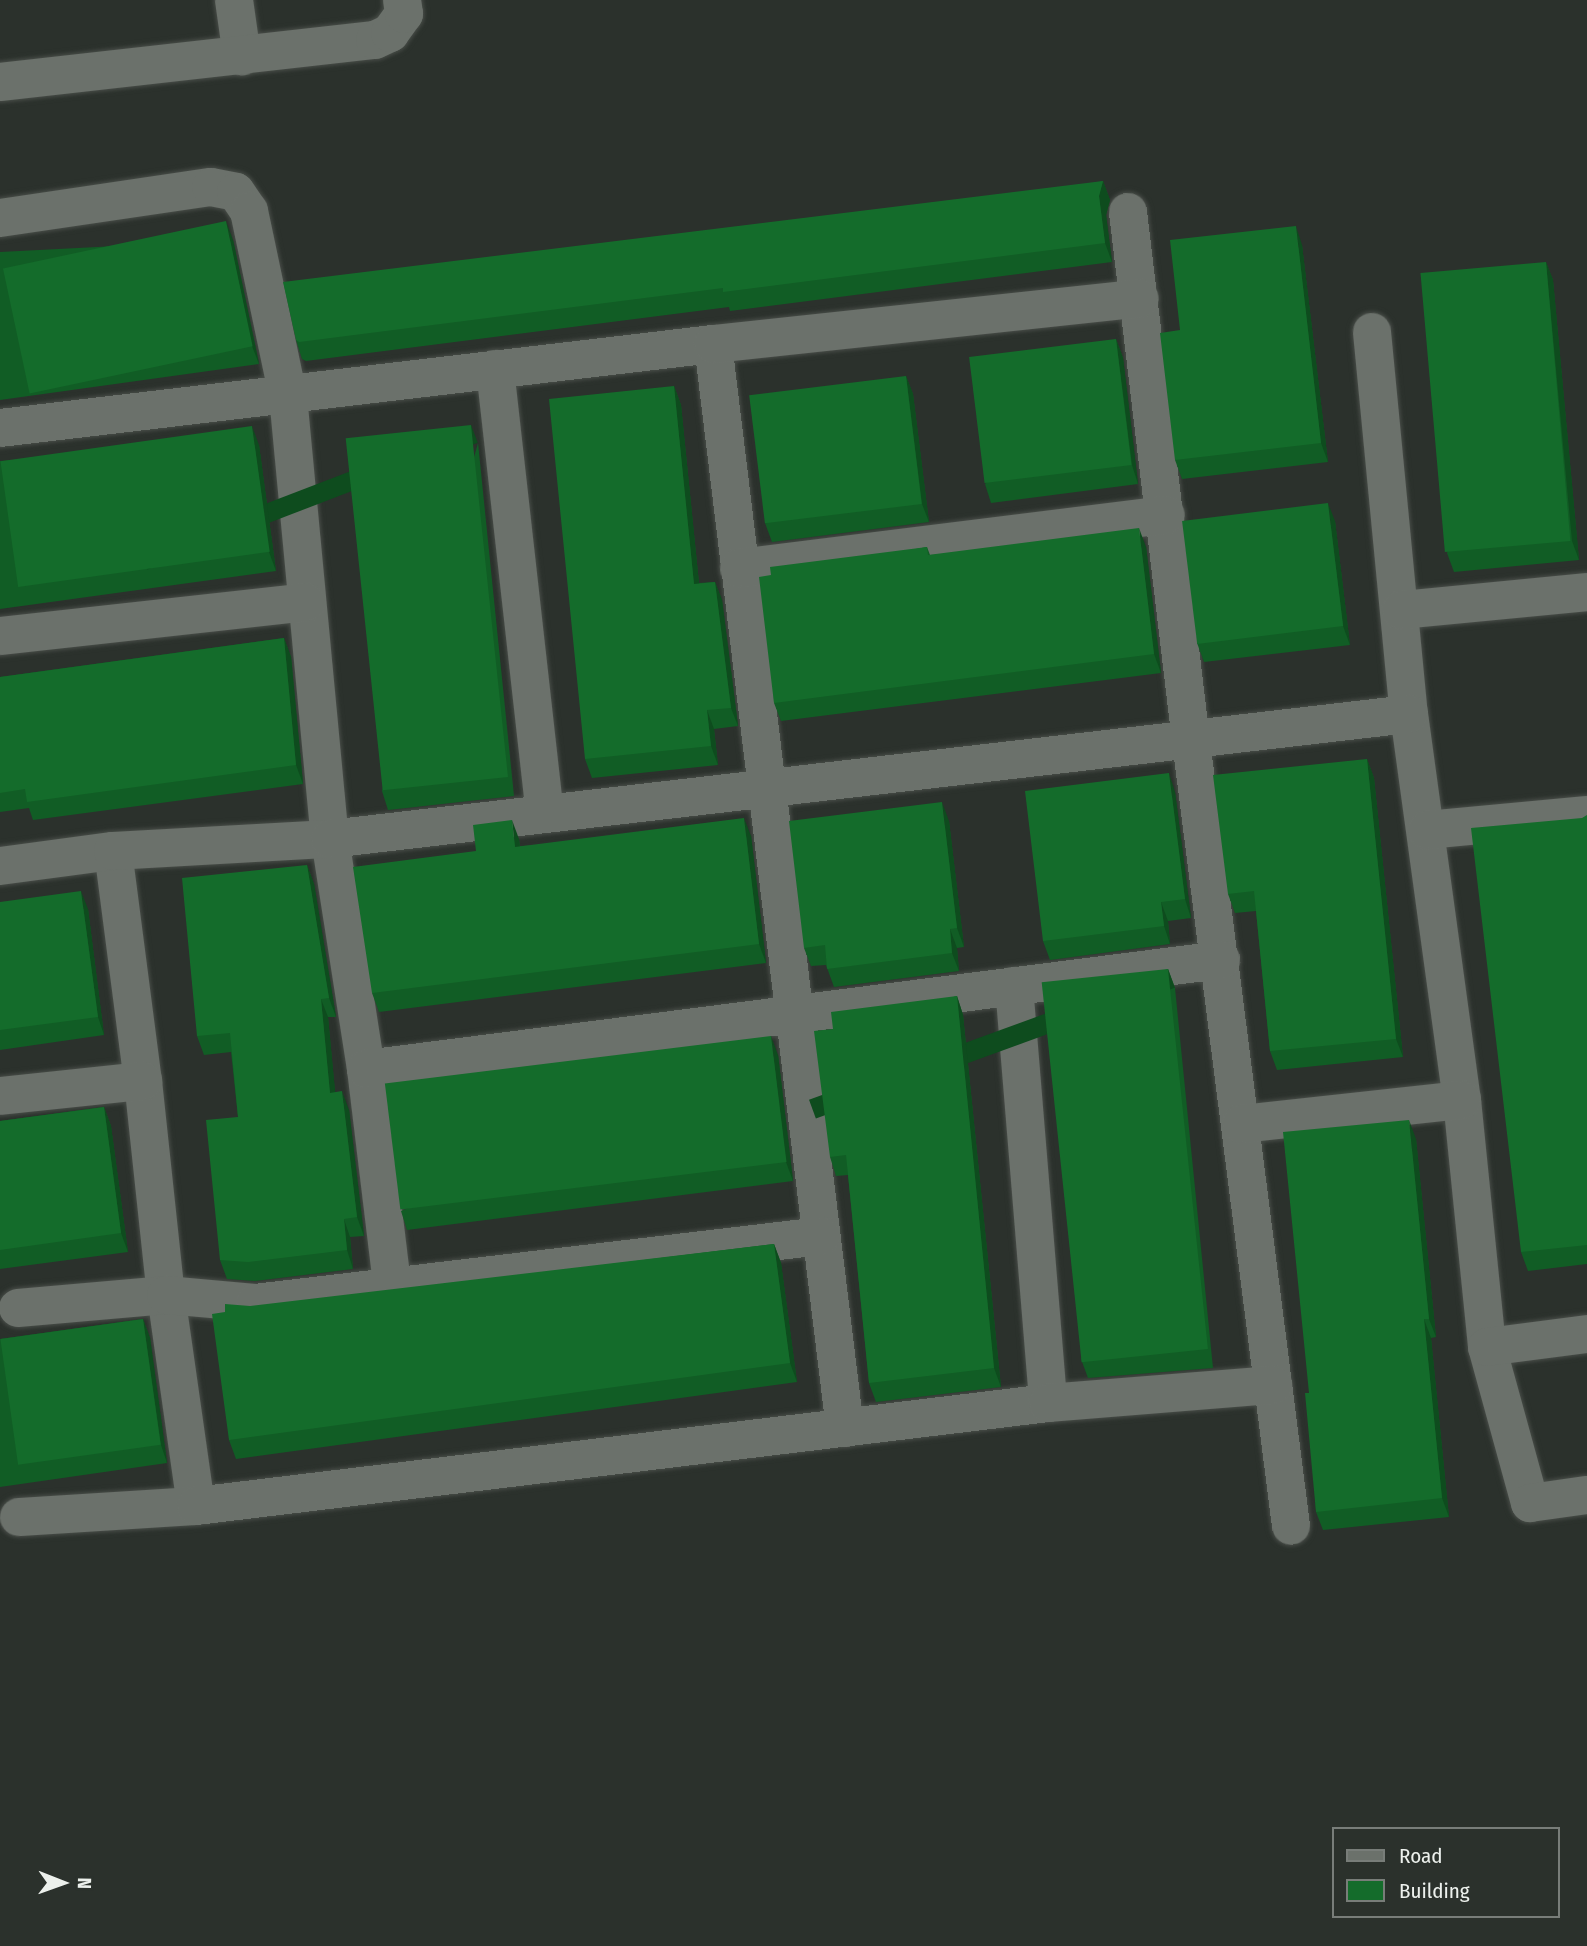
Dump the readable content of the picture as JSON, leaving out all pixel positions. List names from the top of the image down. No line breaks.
{"legend":["Road","Building"],"north":"right"}
